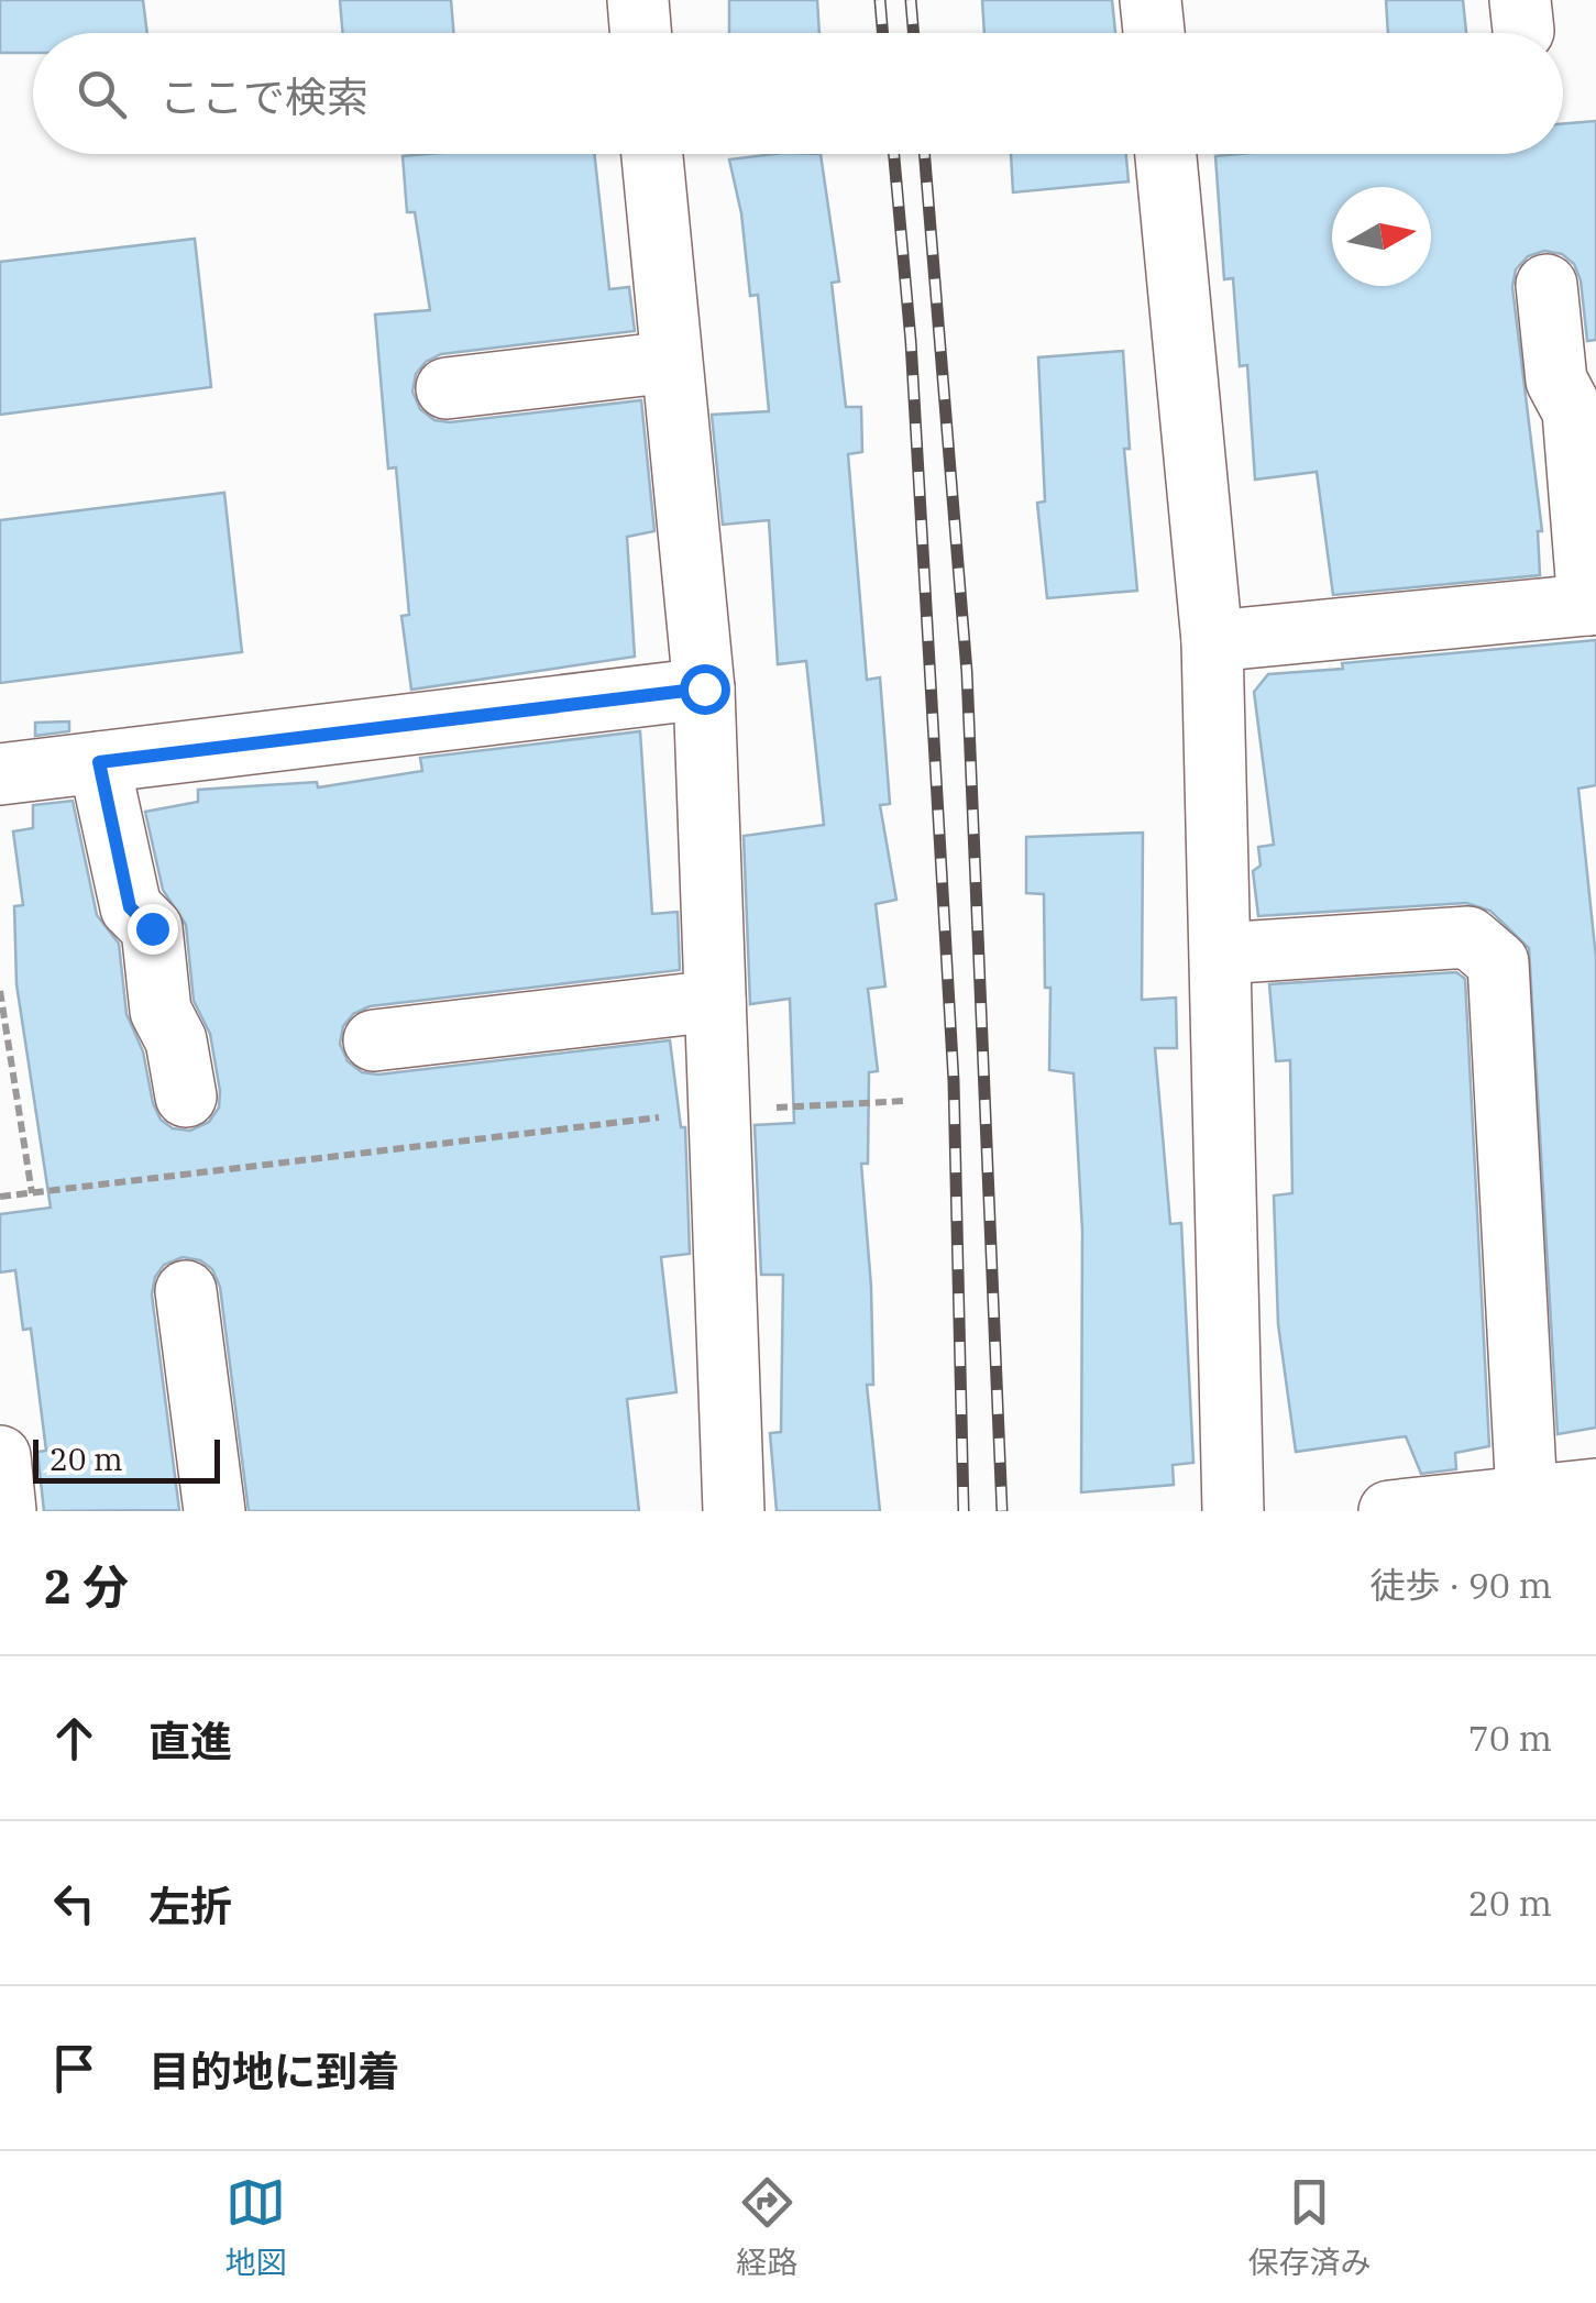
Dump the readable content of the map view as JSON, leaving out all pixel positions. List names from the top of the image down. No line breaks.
{"scale_bar":"20 m","north":"right","page":{"search":"ここで検索","scale":"20 m","heading":["2 分","徒歩 · 90 m"],"list":[["直進","70 m"],["左折","20 m"],"目的地に到着"],"nav":["地図","経路","保存済み"]}}
